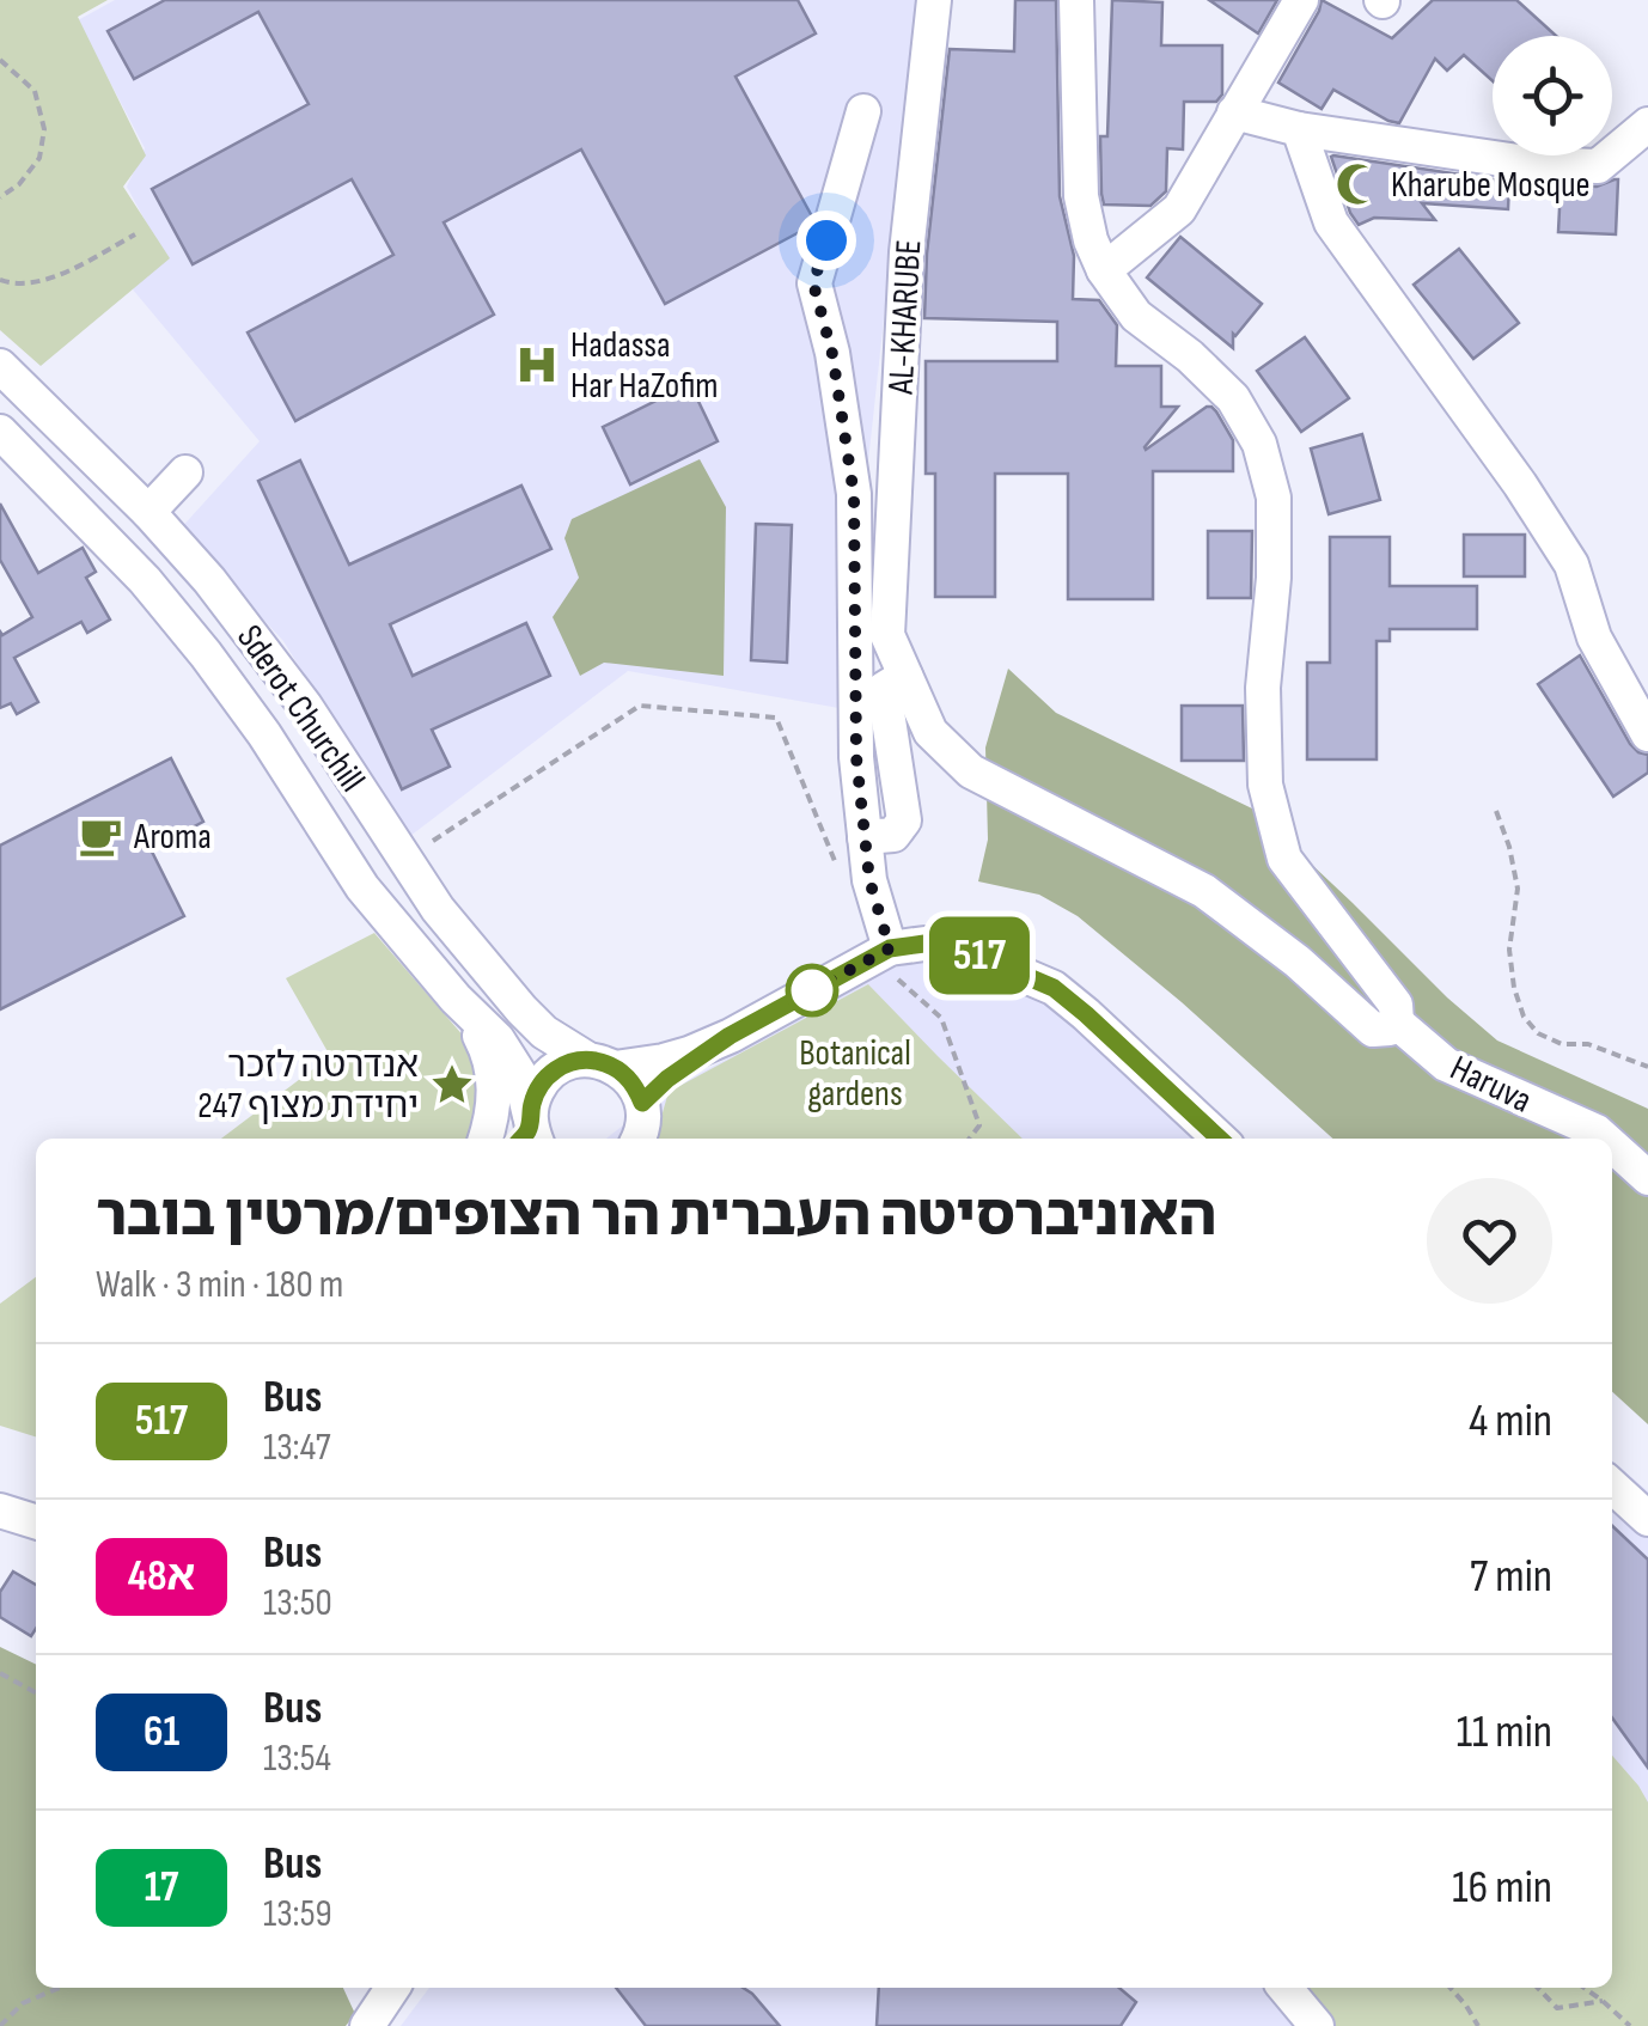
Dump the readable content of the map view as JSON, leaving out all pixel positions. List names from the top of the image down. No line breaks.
{"streets":{"street":["AL-KHARUBE","Sderot Churchill","Haruva"]},"parks":["Botanical gardens"],"places":{"mosque":["Kharube Mosque"],"hospital":["Hadassa Har HaZofim"],"cafe":["Aroma"],"place":["אנדרטה לזכר יחידת מצוף 247"]},"lines":["bus line 517"],"page":{"on_map":"517","heading":["האוניברסיטה העברית הר הצופים/מרטין בובר","Walk · 3 min · 180 m"],"list":[{"mark":"517","name":"Bus","note":"13:47","value":"4 min"},{"mark":"48א","name":"Bus","note":"13:50","value":"7 min"},{"mark":"61","name":"Bus","note":"13:54","value":"11 min"},{"mark":"17","name":"Bus","note":"13:59","value":"16 min"}]}}
